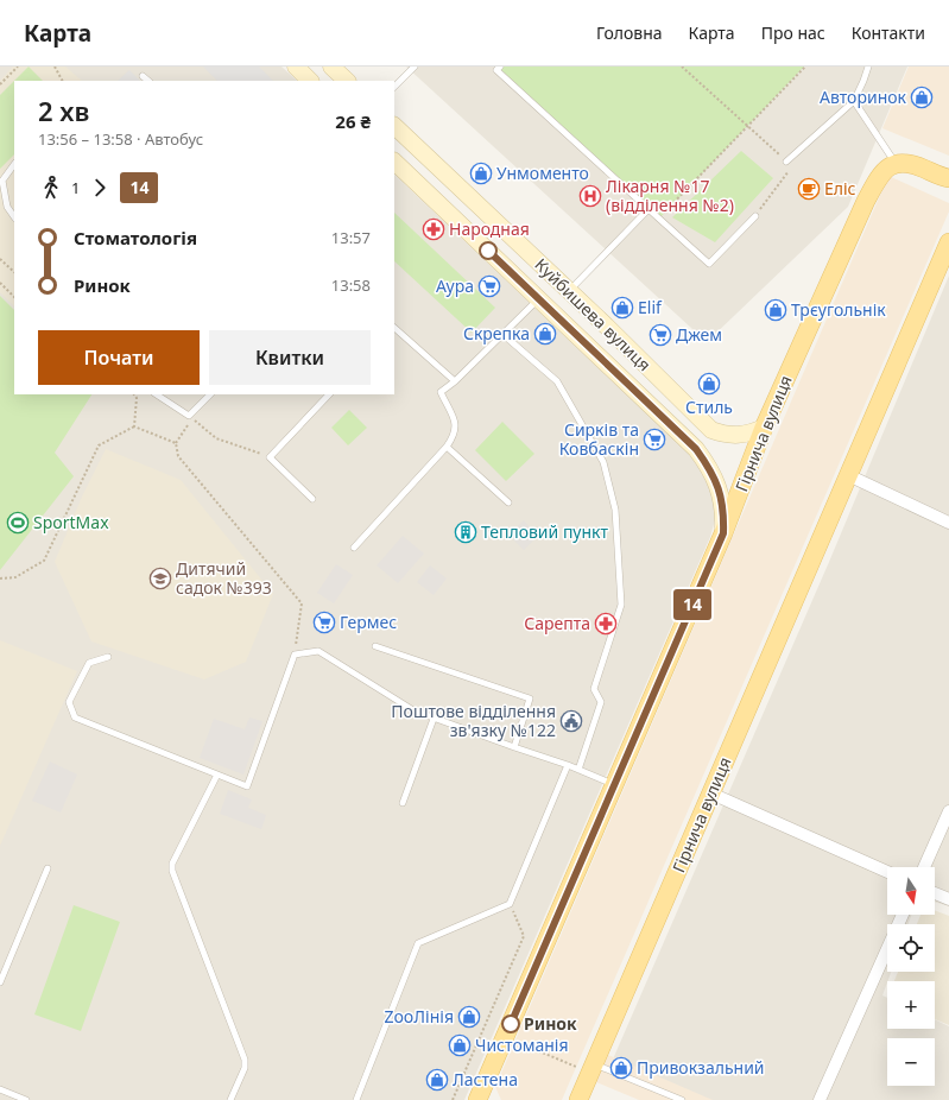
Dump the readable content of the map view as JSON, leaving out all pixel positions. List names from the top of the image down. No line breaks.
{"streets":{"main road":["Куйбишева вулиця","Гірнича вулиця"]},"crossings":[["Куйбишева вулиця","Гірнича вулиця"]],"places":{"shop":["Авторинок","Унмоменто","Elif","Трєугольнік","Скрепка","Стиль","ZooЛінія","Чистоманія","Привокзальний","Ластена"],"cafe":["Еліс"],"hospital":["Лікарня №17 (відділення №2)"],"pharmacy":["Народная","Сарепта"],"supermarket":["Аура","Джем","Сирків та Ковбаскін","Гермес"],"sports":["SportMax"],"building":["Тепловий пункт"],"school or university":["Дитячий садок №393"],"public building":["Поштове відділення зв'язку №122"],"other":["Ринок"]},"lines":["bus line 14"],"north":"bottom","page":{"header":"Карта","nav":["Головна","Карта","Про нас","Контакти"],"on_map":"14","heading":["2 хв","13:56 – 13:58 · Автобус","26 ₴"],"legs":["1","14"],"list":[{"name":"Стоматологія","value":"13:57"},{"name":"Ринок","value":"13:58"}],"buttons":["Почати","Квитки"],"map_buttons":["+","−"]}}
